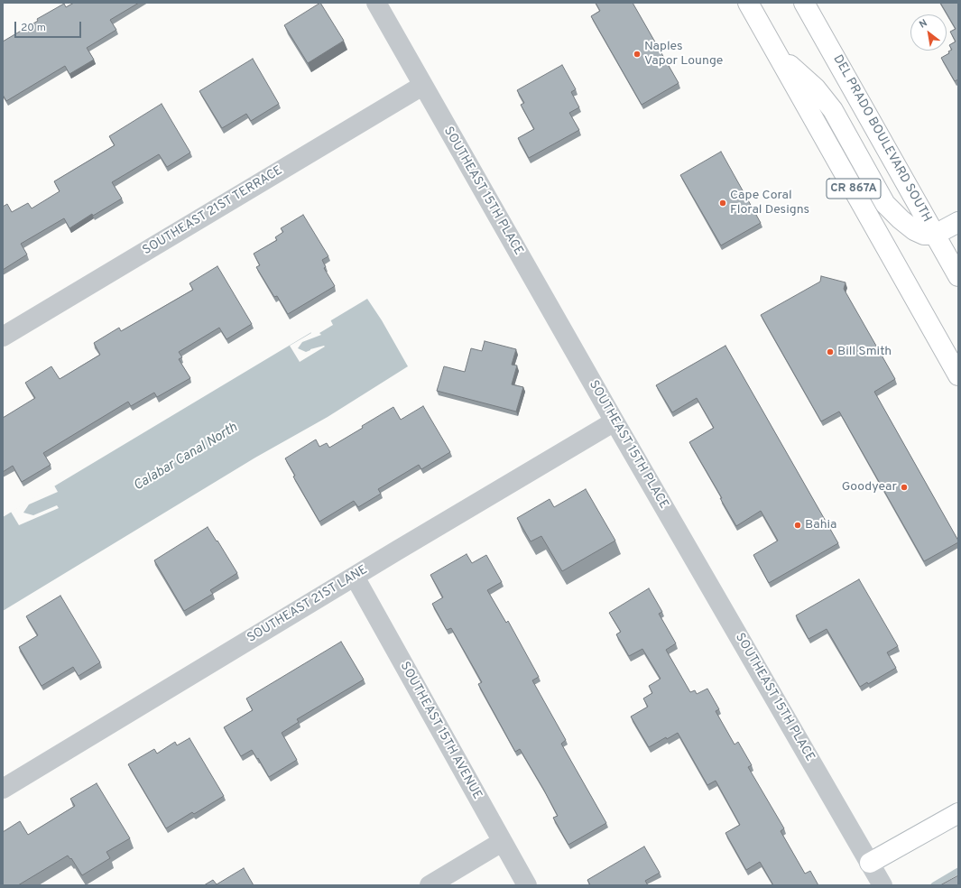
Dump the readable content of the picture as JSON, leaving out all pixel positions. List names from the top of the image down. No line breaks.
{"streets":{"main road":["DEL PRADO BOULEVARD SOUTH","CR 867A"],"street":["SOUTHEAST 15TH PLACE","SOUTHEAST 21ST TERRACE","SOUTHEAST 21ST LANE","SOUTHEAST 15TH AVENUE"]},"crossings":[["SOUTHEAST 15TH PLACE","SOUTHEAST 21ST TERRACE"],["SOUTHEAST 15TH PLACE","SOUTHEAST 21ST LANE"],["SOUTHEAST 21ST LANE","SOUTHEAST 15TH AVENUE"]],"water":["Calabar Canal North"],"places":["Naples Vapor Lounge","Cape Coral Floral Designs","Bill Smith","Goodyear","Bahia"],"scale_bar":"20 m","north":"top left"}
